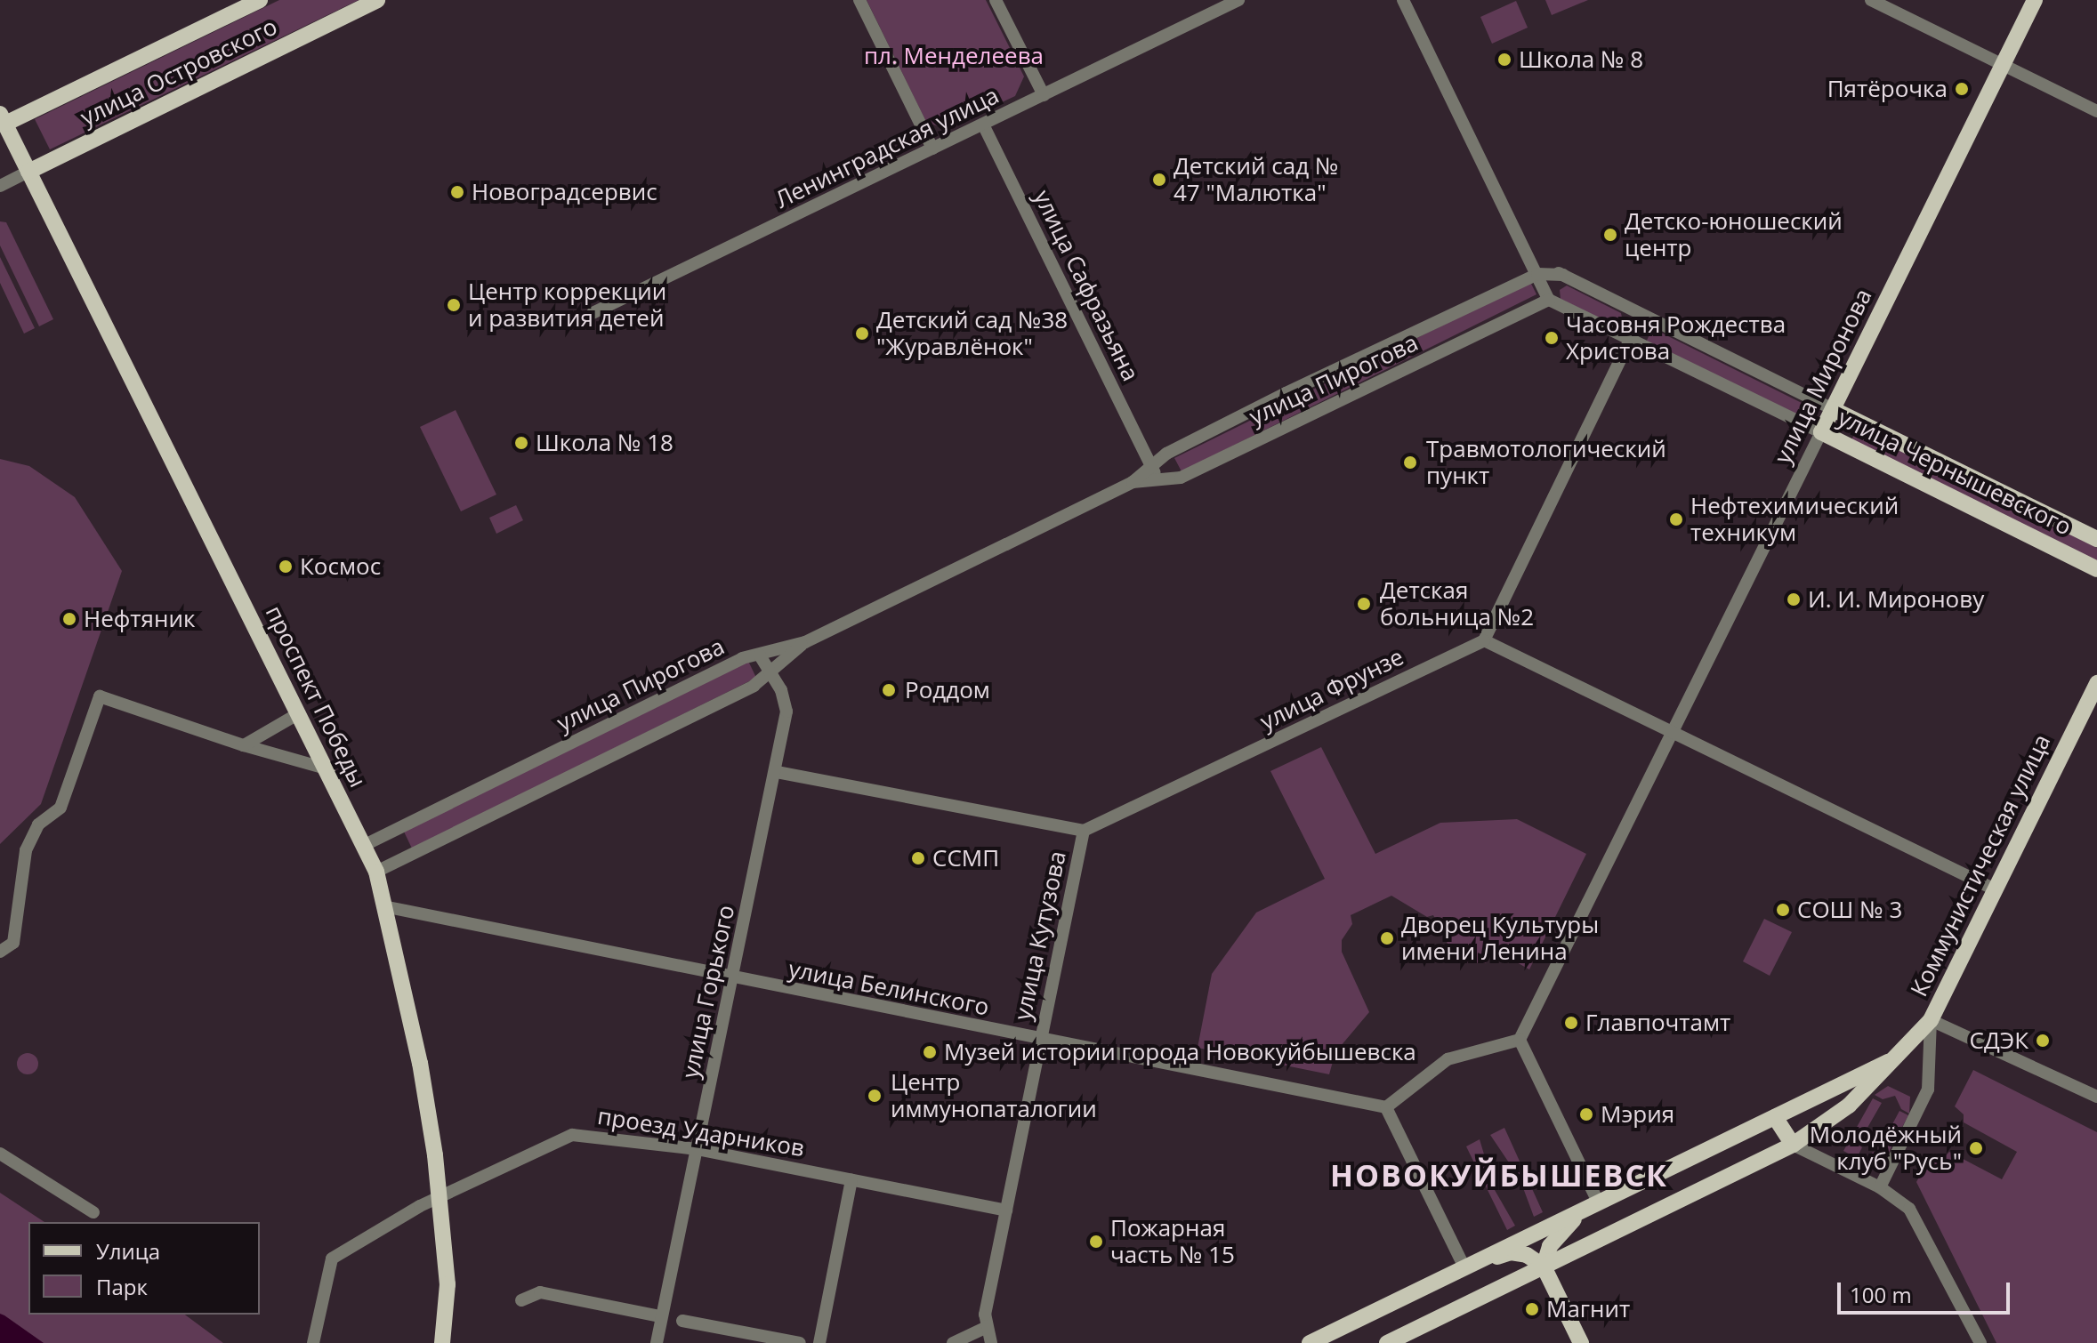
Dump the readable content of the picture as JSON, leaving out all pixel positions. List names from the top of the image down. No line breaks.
{"streets":{"main road":["улица Островского","улица Миронова","улица Чернышевского","проспект Победы","Коммунистическая улица"],"street":["Ленинградская улица","улица Сафразьяна","улица Пирогова","улица Фрунзе","улица Кутузова","улица Белинского","улица Горького","проезд Ударников"]},"crossings":[["улица Островского","проспект Победы"],["Ленинградская улица","улица Сафразьяна"],["улица Сафразьяна","улица Пирогова"],["улица Миронова","улица Чернышевского"],["улица Пирогова","улица Чернышевского"],["улица Пирогова","проспект Победы"],["улица Пирогова","улица Горького"],["улица Фрунзе","улица Кутузова"],["проспект Победы","улица Белинского"],["проспект Победы","проезд Ударников"],["улица Кутузова","улица Белинского"],["улица Кутузова","проезд Ударников"],["улица Белинского","улица Горького"],["улица Горького","проезд Ударников"]],"districts":["НОВОКУЙБЫШЕВСК"],"parks":["пл. Менделеева"],"places":["Школа № 8","Пятёрочка","Детский сад № 47 \"Малютка\"","Новоградсервис","Детско-юношеский центр","Центр коррекции и развития детей","Детский сад №38 \"Журавлёнок\"","Часовня Рождества Христова","Школа № 18","Травмотологический пункт","Нефтехимический техникум","Космос","И. И. Миронову","Детская больница №2","Нефтяник","Роддом","ССМП","СОШ № 3","Дворец Культуры имени Ленина","Главпочтамт","СДЭК","Музей истории города Новокуйбышевска","Центр иммунопаталогии","Мэрия","Молодёжный клуб \"Русь\"","Пожарная часть № 15","Магнит"],"legend":["Улица","Парк"],"scale_bar":"100 m"}
